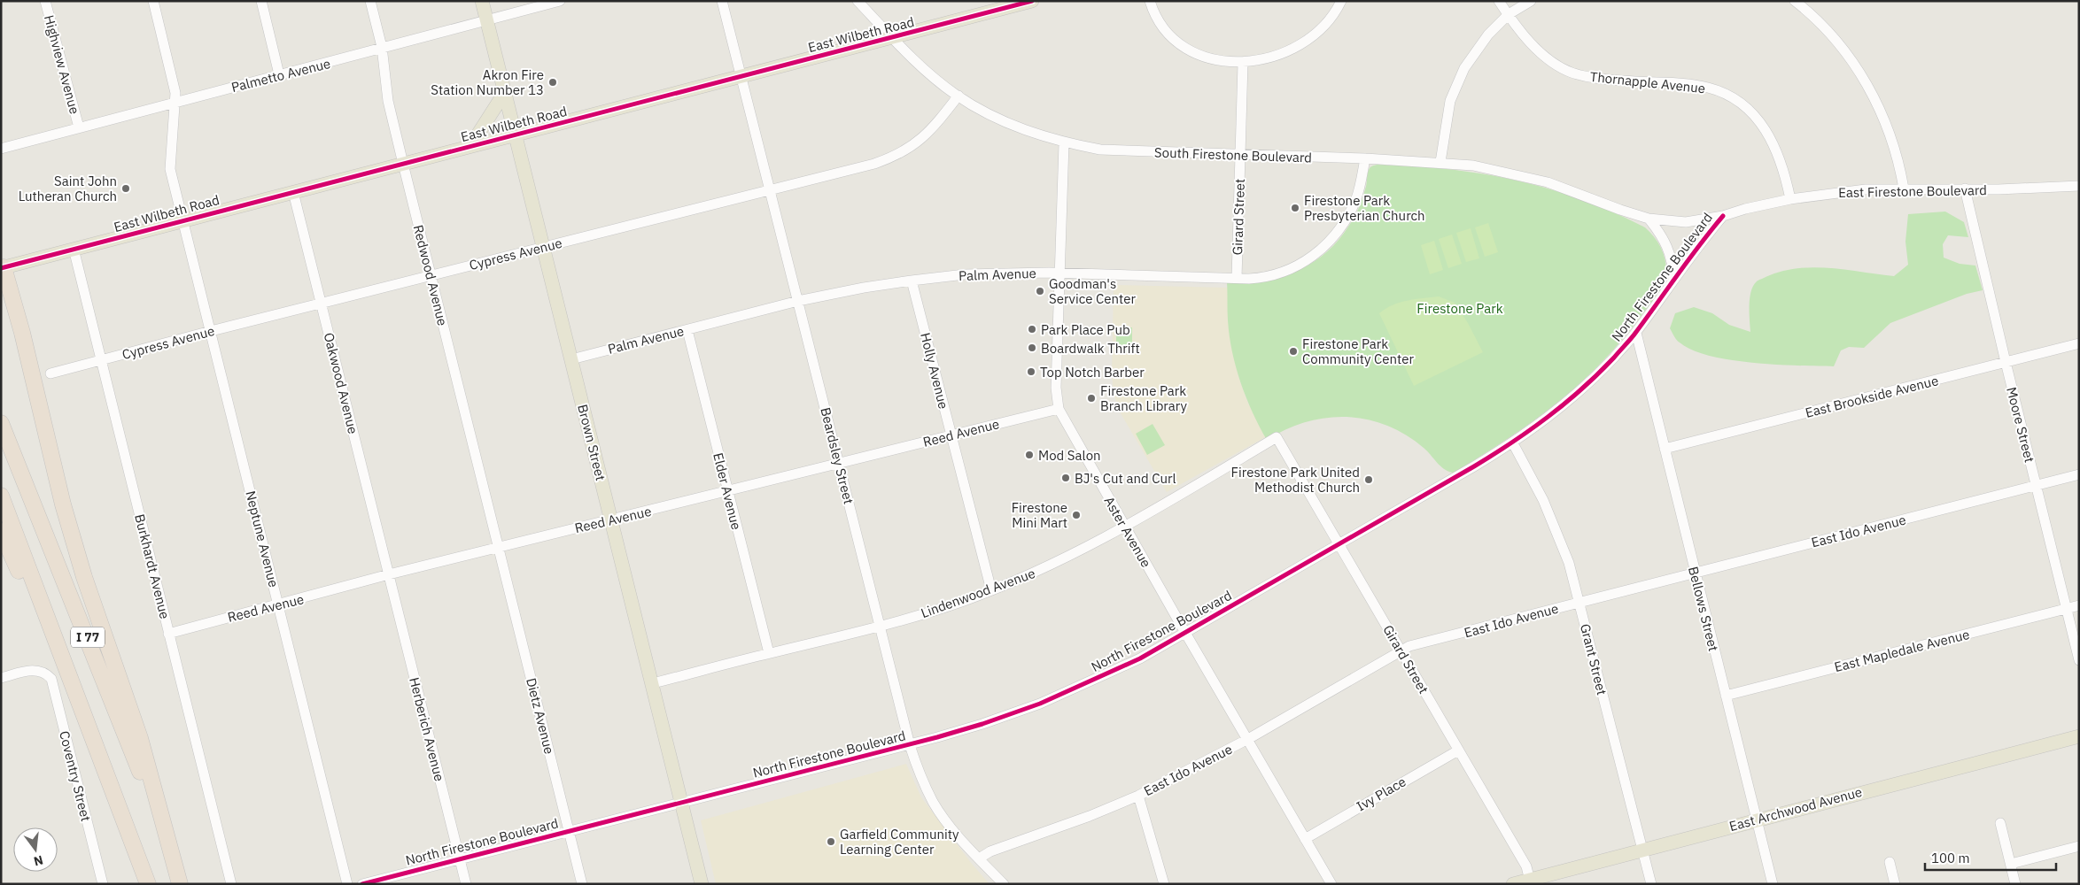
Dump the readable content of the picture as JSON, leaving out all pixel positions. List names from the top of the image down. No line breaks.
{"streets":{"highway":["I 77"],"main road":["East Wilbeth Road","Brown Street","East Archwood Avenue"],"street":["Highview Avenue","Palmetto Avenue","Thornapple Avenue","South Firestone Boulevard","East Firestone Boulevard","Girard Street","Cypress Avenue","Palm Avenue","Redwood Avenue","North Firestone Boulevard","Holly Avenue","Oakwood Avenue","East Brookside Avenue","Moore Street","Reed Avenue","Beardsley Street","Elder Avenue","East Ido Avenue","Aster Avenue","Neptune Avenue","Burkhardt Avenue","Lindenwood Avenue","Bellows Street","East Mapledale Avenue","Grant Street","Dietz Avenue","Herberich Avenue","Coventry Street","Ivy Place"]},"crossings":[["East Wilbeth Road","South Firestone Boulevard"],["East Wilbeth Road","Redwood Avenue"],["East Wilbeth Road","Oakwood Avenue"],["East Wilbeth Road","Brown Street"],["East Wilbeth Road","Beardsley Street"],["East Wilbeth Road","Neptune Avenue"],["East Wilbeth Road","Burkhardt Avenue"],["Highview Avenue","Palmetto Avenue"],["Palmetto Avenue","Redwood Avenue"],["Palmetto Avenue","Brown Street"],["Palmetto Avenue","Neptune Avenue"],["Thornapple Avenue","East Firestone Boulevard"],["South Firestone Boulevard","East Firestone Boulevard"],["South Firestone Boulevard","Girard Street"],["South Firestone Boulevard","Cypress Avenue"],["South Firestone Boulevard","Palm Avenue"],["South Firestone Boulevard","North Firestone Boulevard"],["South Firestone Boulevard","Aster Avenue"],["East Firestone Boulevard","North Firestone Boulevard"],["East Firestone Boulevard","Moore Street"],["Girard Street","Palm Avenue"],["Girard Street","North Firestone Boulevard"],["Girard Street","East Ido Avenue"],["Girard Street","Lindenwood Avenue"],["Girard Street","Ivy Place"],["Girard Street","East Archwood Avenue"],["Cypress Avenue","Redwood Avenue"],["Cypress Avenue","Oakwood Avenue"],["Cypress Avenue","Brown Street"],["Cypress Avenue","Beardsley Street"],["Cypress Avenue","Neptune Avenue"],["Cypress Avenue","Burkhardt Avenue"],["Palm Avenue","Holly Avenue"],["Palm Avenue","Brown Street"],["Palm Avenue","Beardsley Street"],["Palm Avenue","Elder Avenue"],["Palm Avenue","Aster Avenue"],["Redwood Avenue","Reed Avenue"],["Redwood Avenue","Dietz Avenue"],["North Firestone Boulevard","Brown Street"],["North Firestone Boulevard","Beardsley Street"],["North Firestone Boulevard","Aster Avenue"],["North Firestone Boulevard","Bellows Street"],["North Firestone Boulevard","Grant Street"],["North Firestone Boulevard","Dietz Avenue"],["North Firestone Boulevard","Herberich Avenue"],["Holly Avenue","Reed Avenue"],["Holly Avenue","Lindenwood Avenue"],["Oakwood Avenue","Reed Avenue"],["Oakwood Avenue","Herberich Avenue"],["East Brookside Avenue","Moore Street"],["East Brookside Avenue","Bellows Street"],["Moore Street","East Ido Avenue"],["Moore Street","East Mapledale Avenue"],["Reed Avenue","Brown Street"],["Reed Avenue","Beardsley Street"],["Reed Avenue","Elder Avenue"],["Reed Avenue","Aster Avenue"],["Reed Avenue","Neptune Avenue"],["Reed Avenue","Burkhardt Avenue"],["Reed Avenue","Dietz Avenue"],["Reed Avenue","Herberich Avenue"],["Brown Street","Lindenwood Avenue"],["Beardsley Street","East Ido Avenue"],["Beardsley Street","Lindenwood Avenue"],["Elder Avenue","Lindenwood Avenue"],["East Ido Avenue","Aster Avenue"],["East Ido Avenue","Bellows Street"],["East Ido Avenue","Grant Street"],["Aster Avenue","Lindenwood Avenue"],["Aster Avenue","Ivy Place"],["Bellows Street","East Mapledale Avenue"],["Bellows Street","East Archwood Avenue"],["Grant Street","East Archwood Avenue"]],"parks":["Firestone Park"],"places":["Akron Fire Station Number 13","Saint John Lutheran Church","Firestone Park Presbyterian Church","Goodman's Service Center","Park Place Pub","Boardwalk Thrift","Firestone Park Community Center","Top Notch Barber","Firestone Park Branch Library","Mod Salon","BJ's Cut and Curl","Firestone Park United Methodist Church","Firestone Mini Mart","Garfield Community Learning Center"],"scale_bar":"100 m","north":"bottom"}
